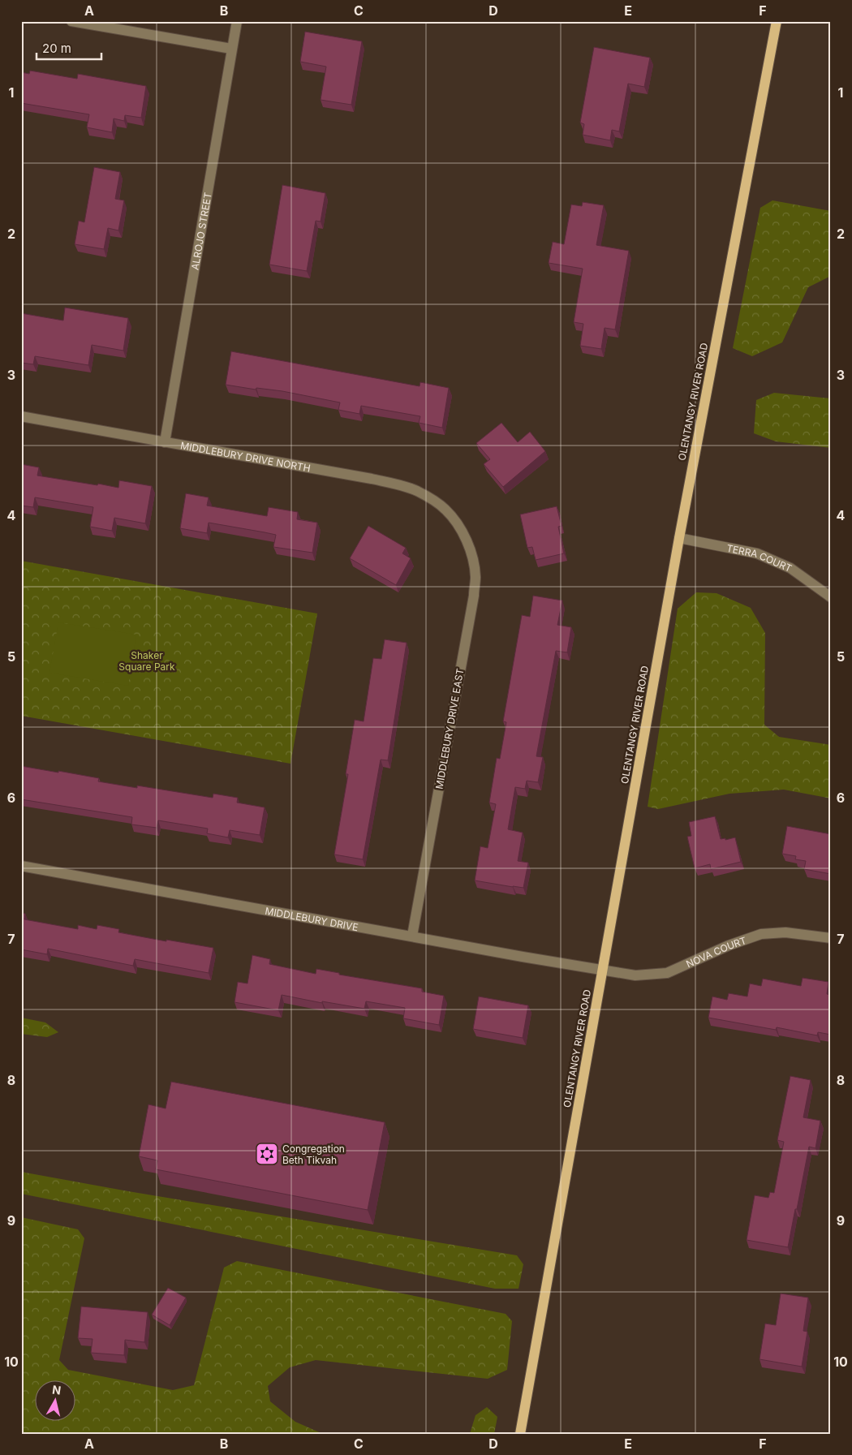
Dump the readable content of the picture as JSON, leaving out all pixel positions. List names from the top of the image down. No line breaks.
{"streets":{"main road":["OLENTANGY RIVER ROAD"],"street":["ALROJO STREET","MIDDLEBURY DRIVE NORTH","TERRA COURT","MIDDLEBURY DRIVE EAST","MIDDLEBURY DRIVE","NOVA COURT"]},"crossings":[["ALROJO STREET","MIDDLEBURY DRIVE NORTH"],["OLENTANGY RIVER ROAD","TERRA COURT"],["OLENTANGY RIVER ROAD","MIDDLEBURY DRIVE"],["OLENTANGY RIVER ROAD","NOVA COURT"],["MIDDLEBURY DRIVE NORTH","MIDDLEBURY DRIVE EAST"],["MIDDLEBURY DRIVE EAST","MIDDLEBURY DRIVE"],["MIDDLEBURY DRIVE","NOVA COURT"]],"parks":["Shaker Square Park"],"places":{"synagogue":["Congregation Beth Tikvah"]},"scale_bar":"20 m","north":"top","grid":{"columns":["A","B","C","D","E","F"],"rows":["1","2","3","4","5","6","7","8","9","10"]}}
